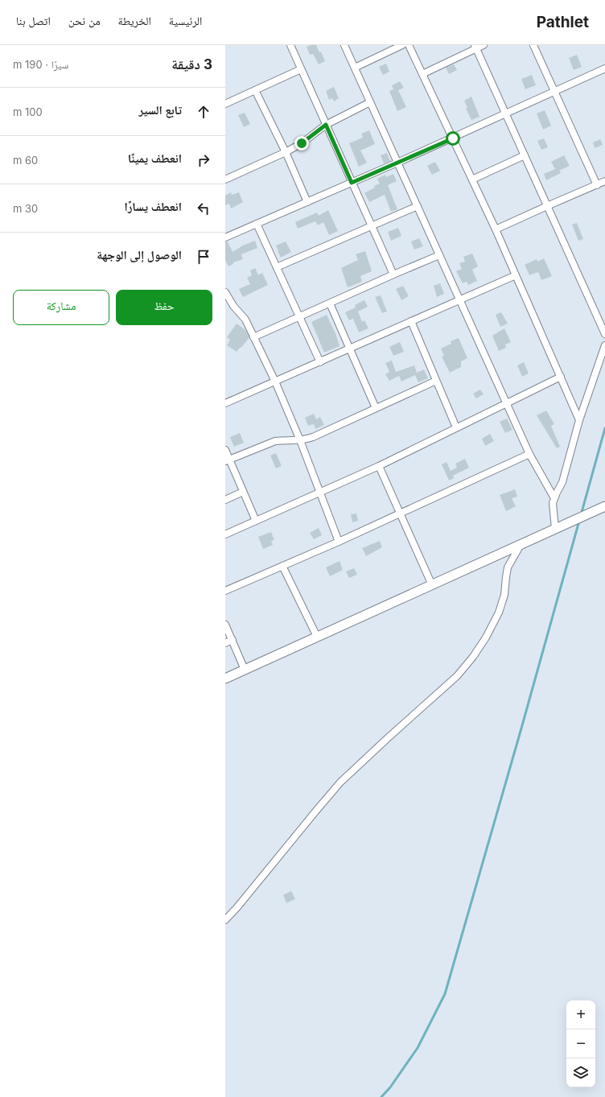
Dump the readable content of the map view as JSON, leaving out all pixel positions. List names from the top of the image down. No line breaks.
{"page":{"header":"Pathlet","nav":["الرئيسية","الخريطة","من نحن","اتصل بنا"],"heading":["3 دقيقة","سيرًا · 190 m"],"list":[["تابع السير","100 m"],["انعطف يمينًا","60 m"],["انعطف يسارًا","30 m"],"الوصول إلى الوجهة"],"buttons":["حفظ","مشاركة"],"map_buttons":["+","−"]}}
